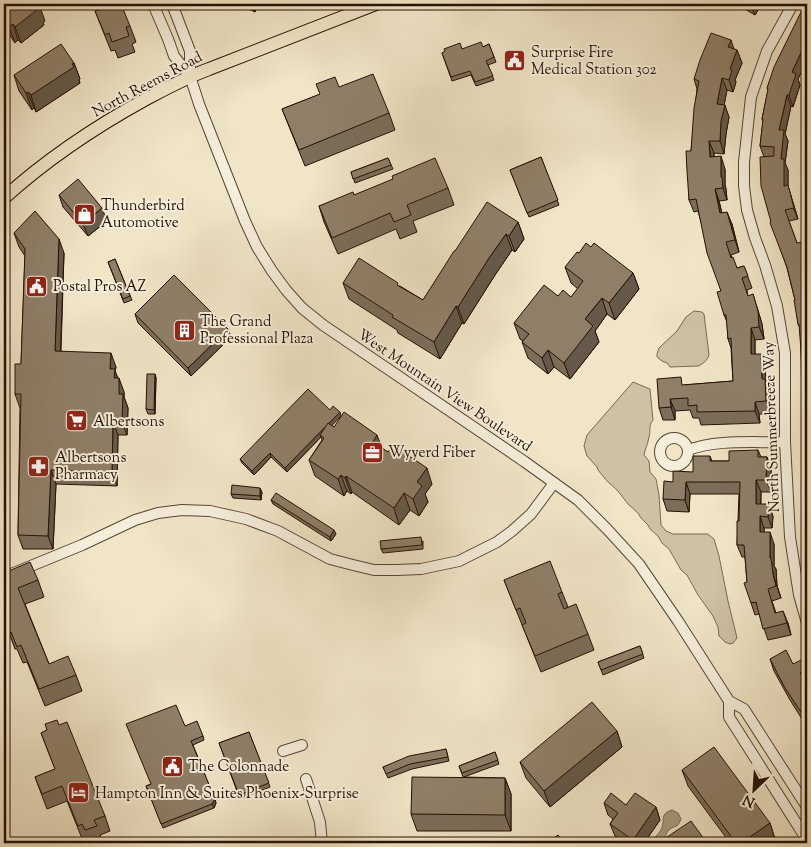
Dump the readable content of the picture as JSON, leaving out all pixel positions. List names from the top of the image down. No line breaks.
{"streets":{"main road":["North Reems Road"],"street":["West Mountain View Boulevard","North Summerbreeze Way"]},"crossings":[["North Reems Road","West Mountain View Boulevard"]],"places":{"public building":["Surprise Fire Medical Station 302","Postal Pros AZ","The Colonnade"],"shop":["Thunderbird Automotive"],"building":["The Grand Professional Plaza"],"supermarket":["Albertsons"],"office":["Wyyerd Fiber"],"pharmacy":["Albertsons Pharmacy"],"hotel":["Hampton Inn & Suites Phoenix-Surprise"]},"north":"bottom left"}
